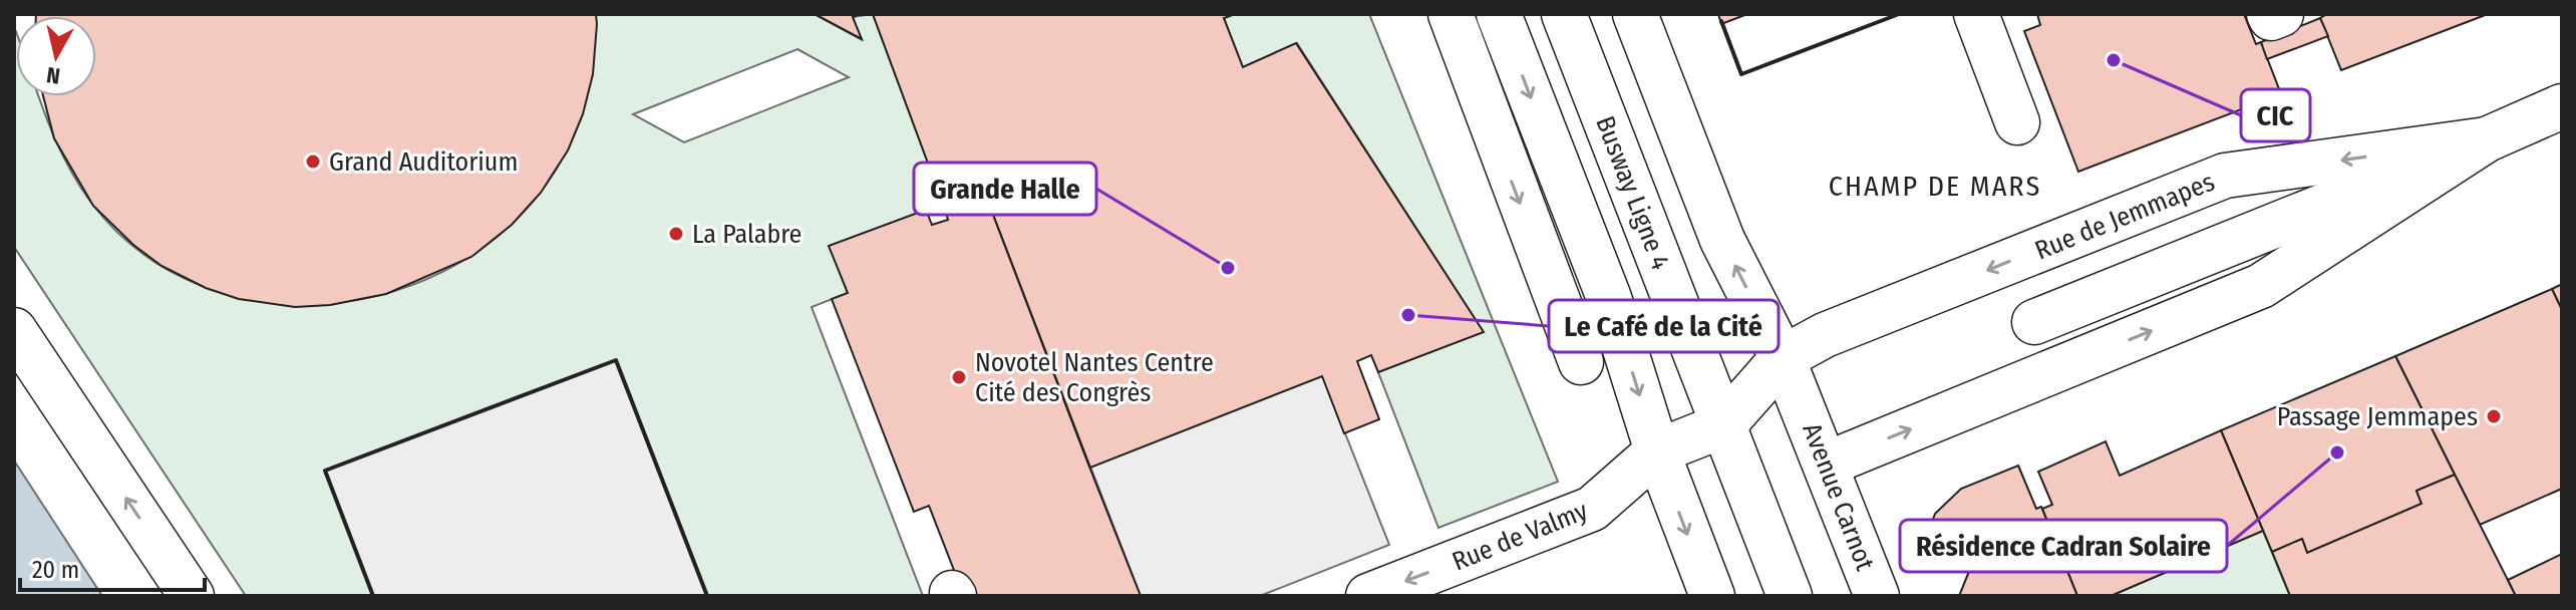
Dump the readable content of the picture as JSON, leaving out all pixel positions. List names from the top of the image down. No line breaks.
{"streets":{"street":["Busway Ligne 4","Rue de Jemmapes","Avenue Carnot","Rue de Valmy"]},"crossings":[["Busway Ligne 4","Rue de Jemmapes"],["Busway Ligne 4","Rue de Valmy"],["Rue de Jemmapes","Avenue Carnot"],["Rue de Jemmapes","Rue de Valmy"]],"one_way":["Rue de Valmy"],"districts":["CHAMP DE MARS"],"places":["CIC","Grand Auditorium","La Palabre","Grande Halle","Le Café de la Cité","Novotel Nantes Centre Cité des Congrès","Passage Jemmapes","Résidence Cadran Solaire"],"scale_bar":"20 m","north":"bottom"}
